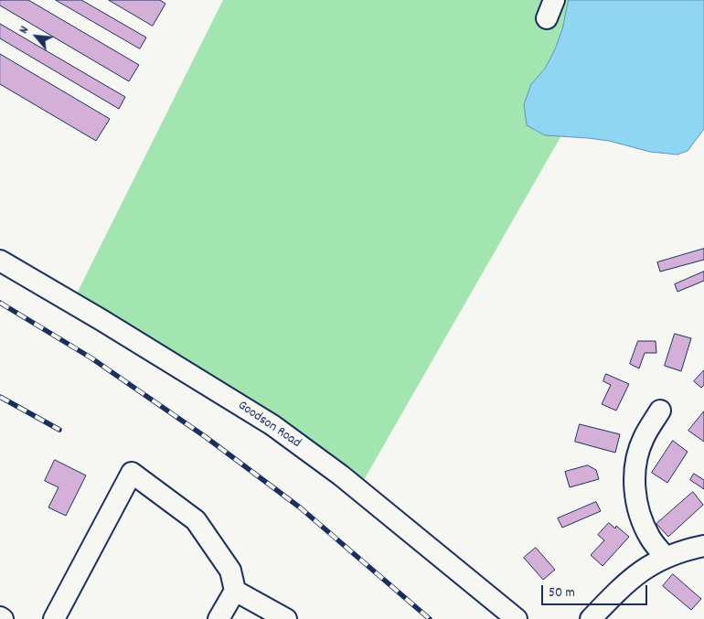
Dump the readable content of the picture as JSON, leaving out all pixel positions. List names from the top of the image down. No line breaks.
{"streets":{"street":["Goodson Road"]},"scale_bar":"50 m","north":"top left"}
